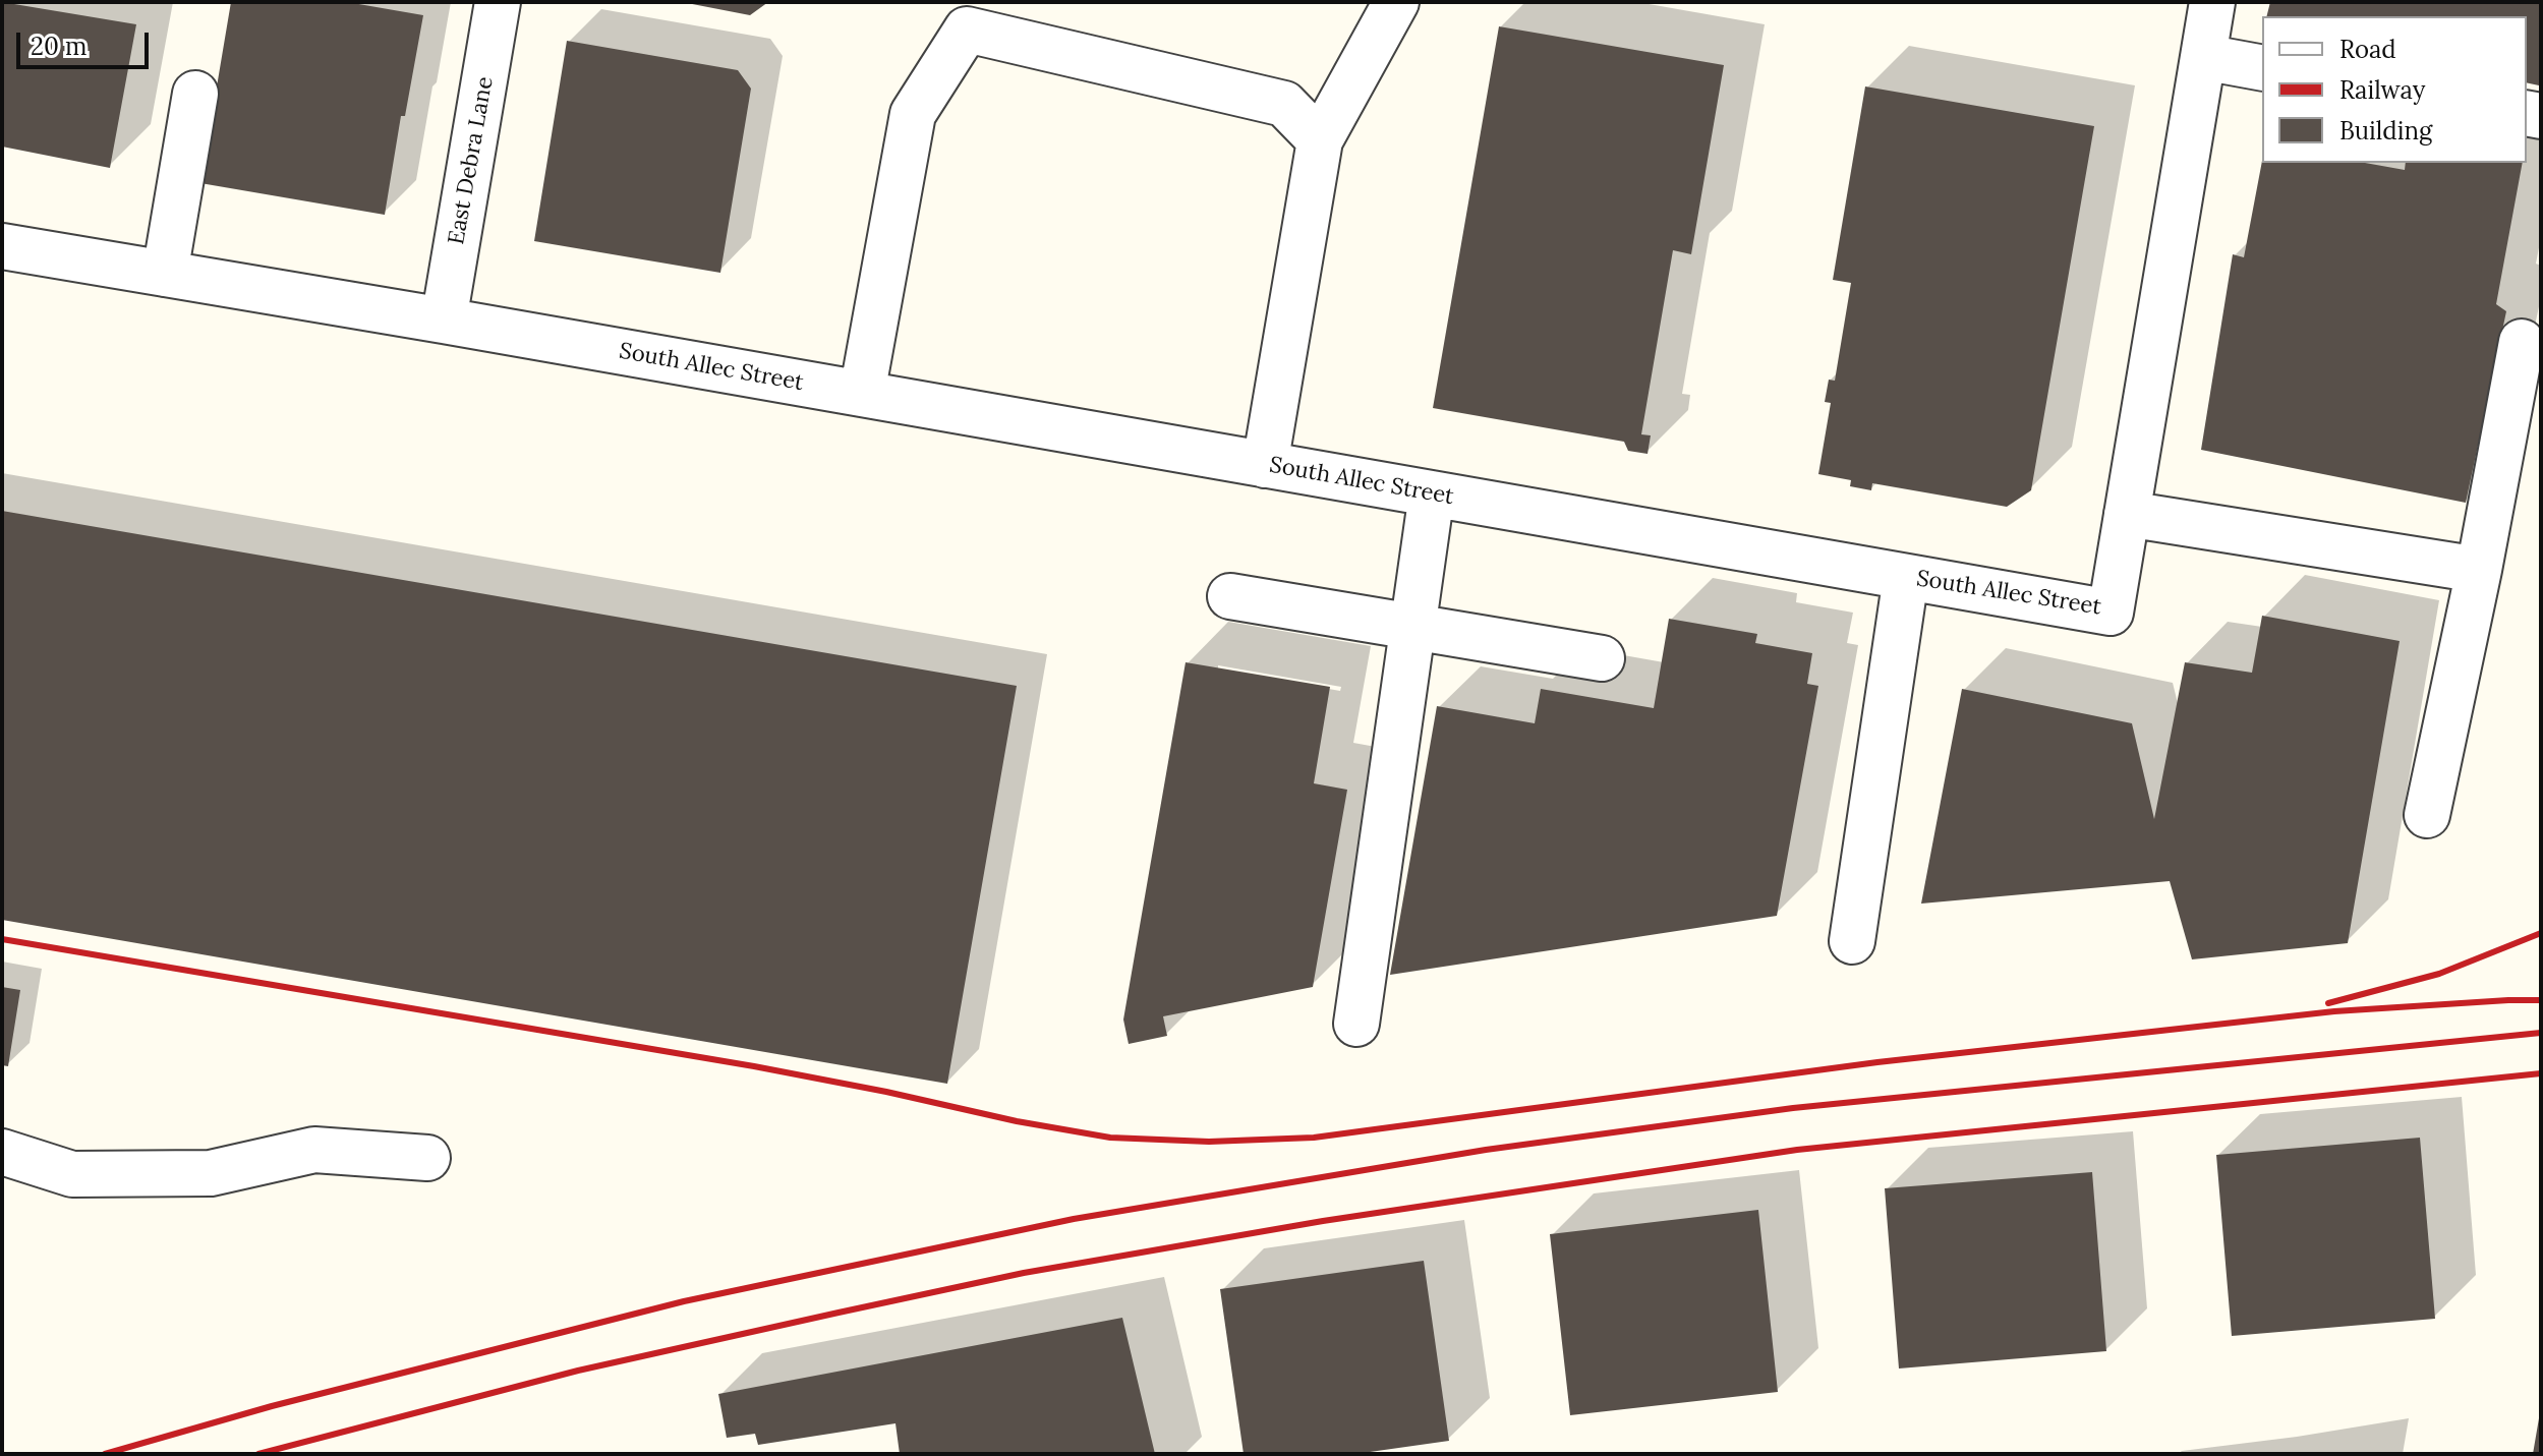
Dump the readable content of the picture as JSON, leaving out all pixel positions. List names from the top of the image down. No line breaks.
{"streets":{"street":["East Debra Lane","South Allec Street"]},"crossings":[["East Debra Lane","South Allec Street"]],"legend":["Road","Railway","Building"],"scale_bar":"20 m"}
